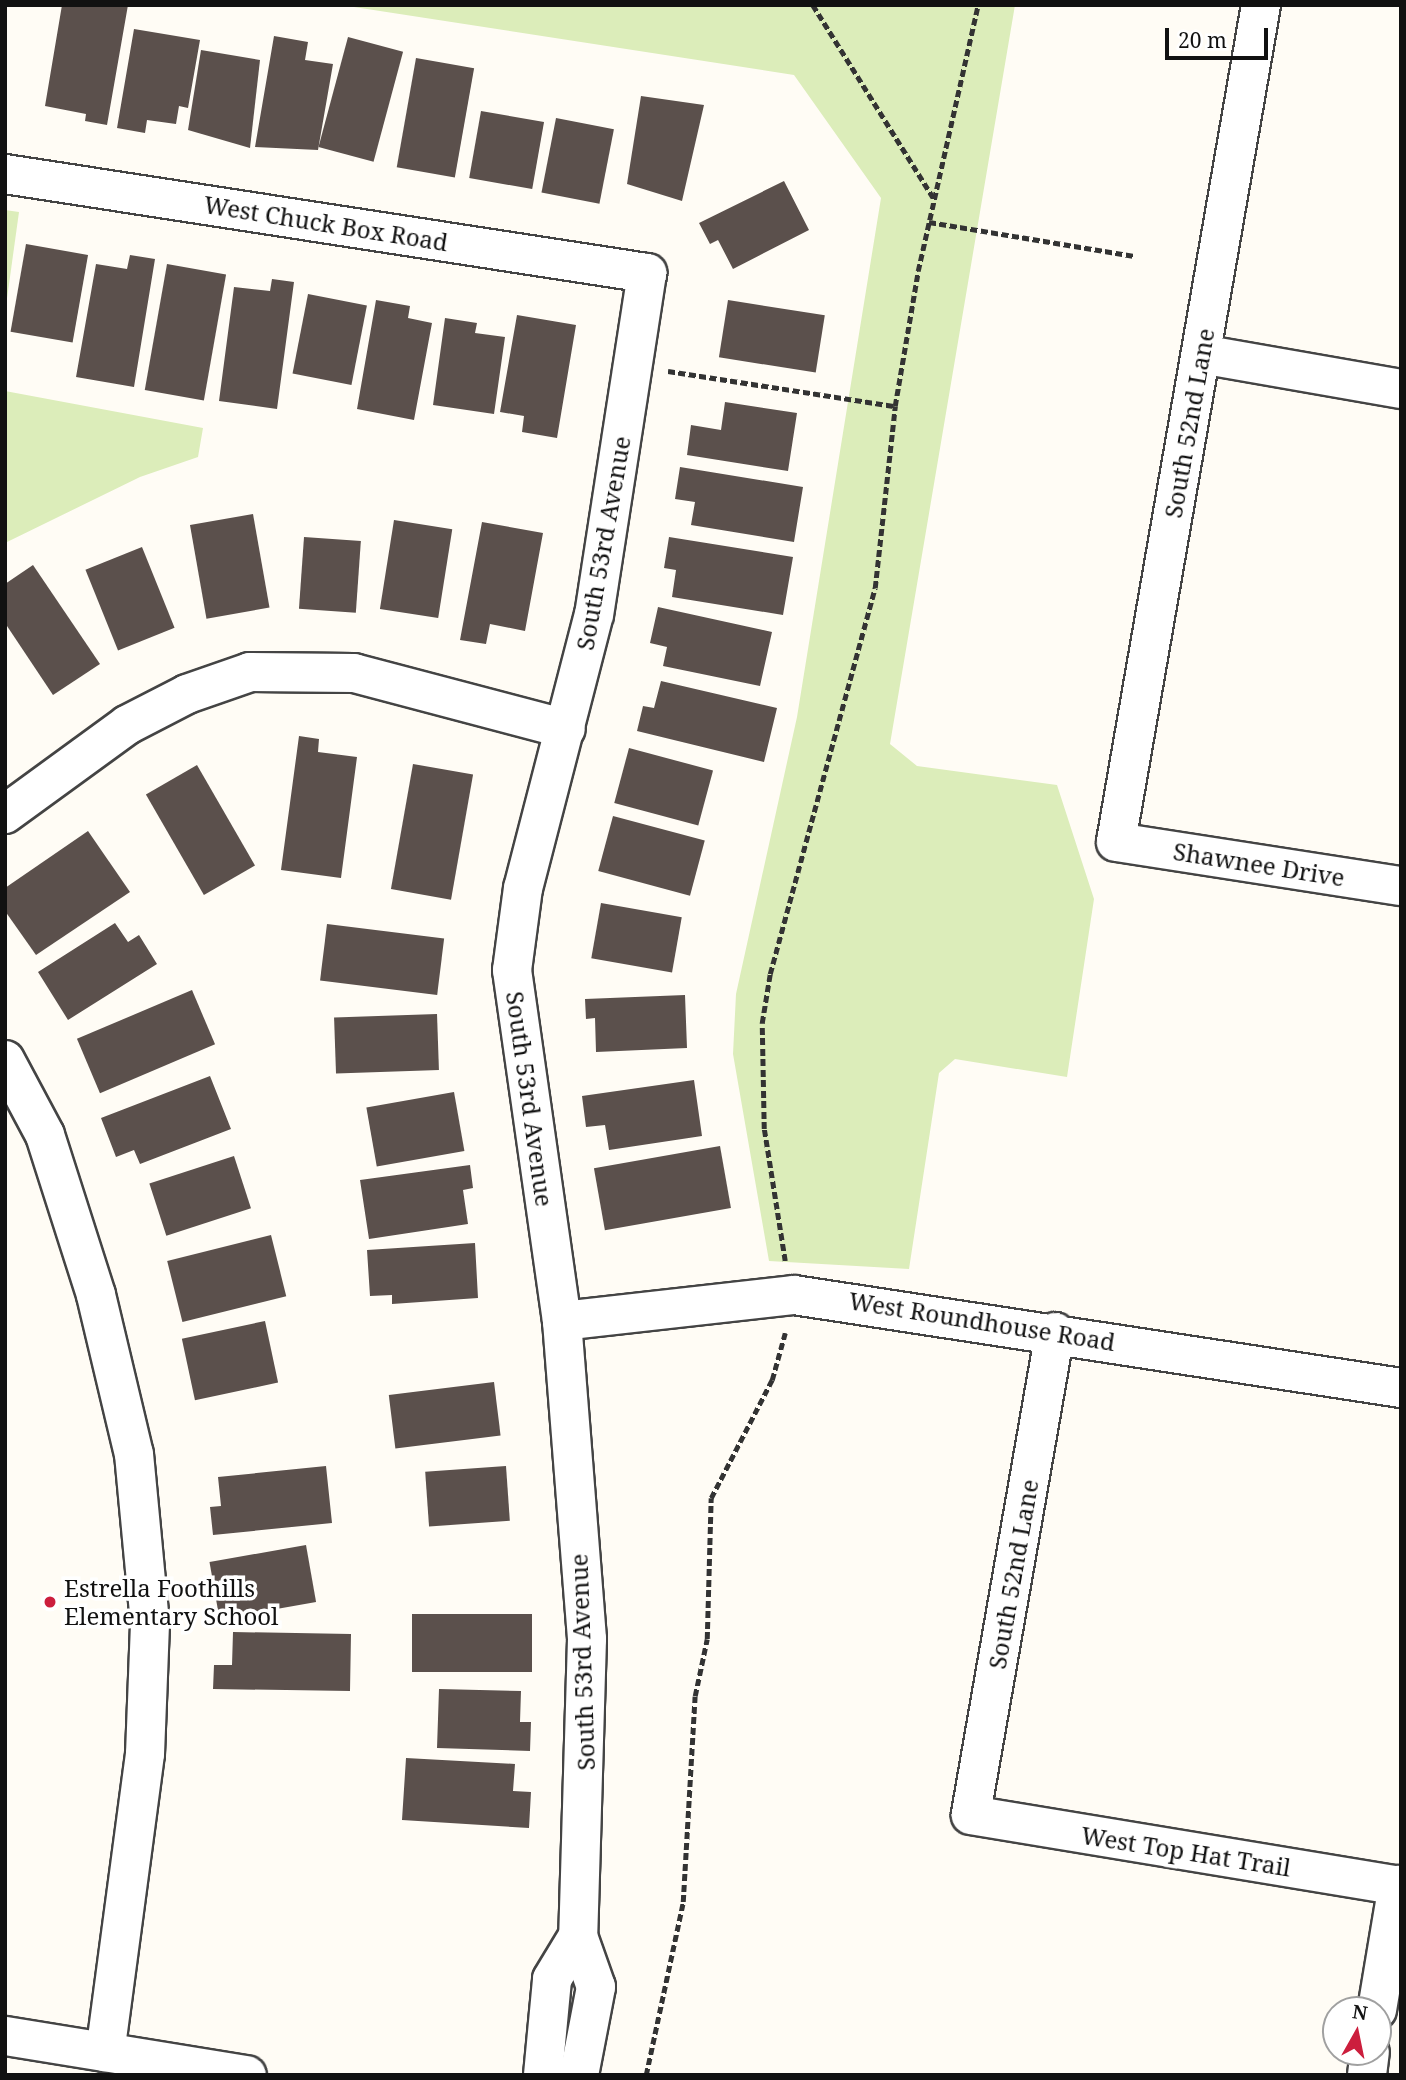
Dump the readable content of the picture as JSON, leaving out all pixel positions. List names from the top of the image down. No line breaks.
{"streets":{"street":["West Chuck Box Road","South 52nd Lane","South 53rd Avenue","Shawnee Drive","West Roundhouse Road","West Top Hat Trail"]},"crossings":[["West Chuck Box Road","South 53rd Avenue"],["South 52nd Lane","Shawnee Drive"],["South 52nd Lane","West Roundhouse Road"],["South 52nd Lane","West Top Hat Trail"],["South 53rd Avenue","West Roundhouse Road"]],"places":["Estrella Foothills Elementary School"],"scale_bar":"20 m","north":"top"}
